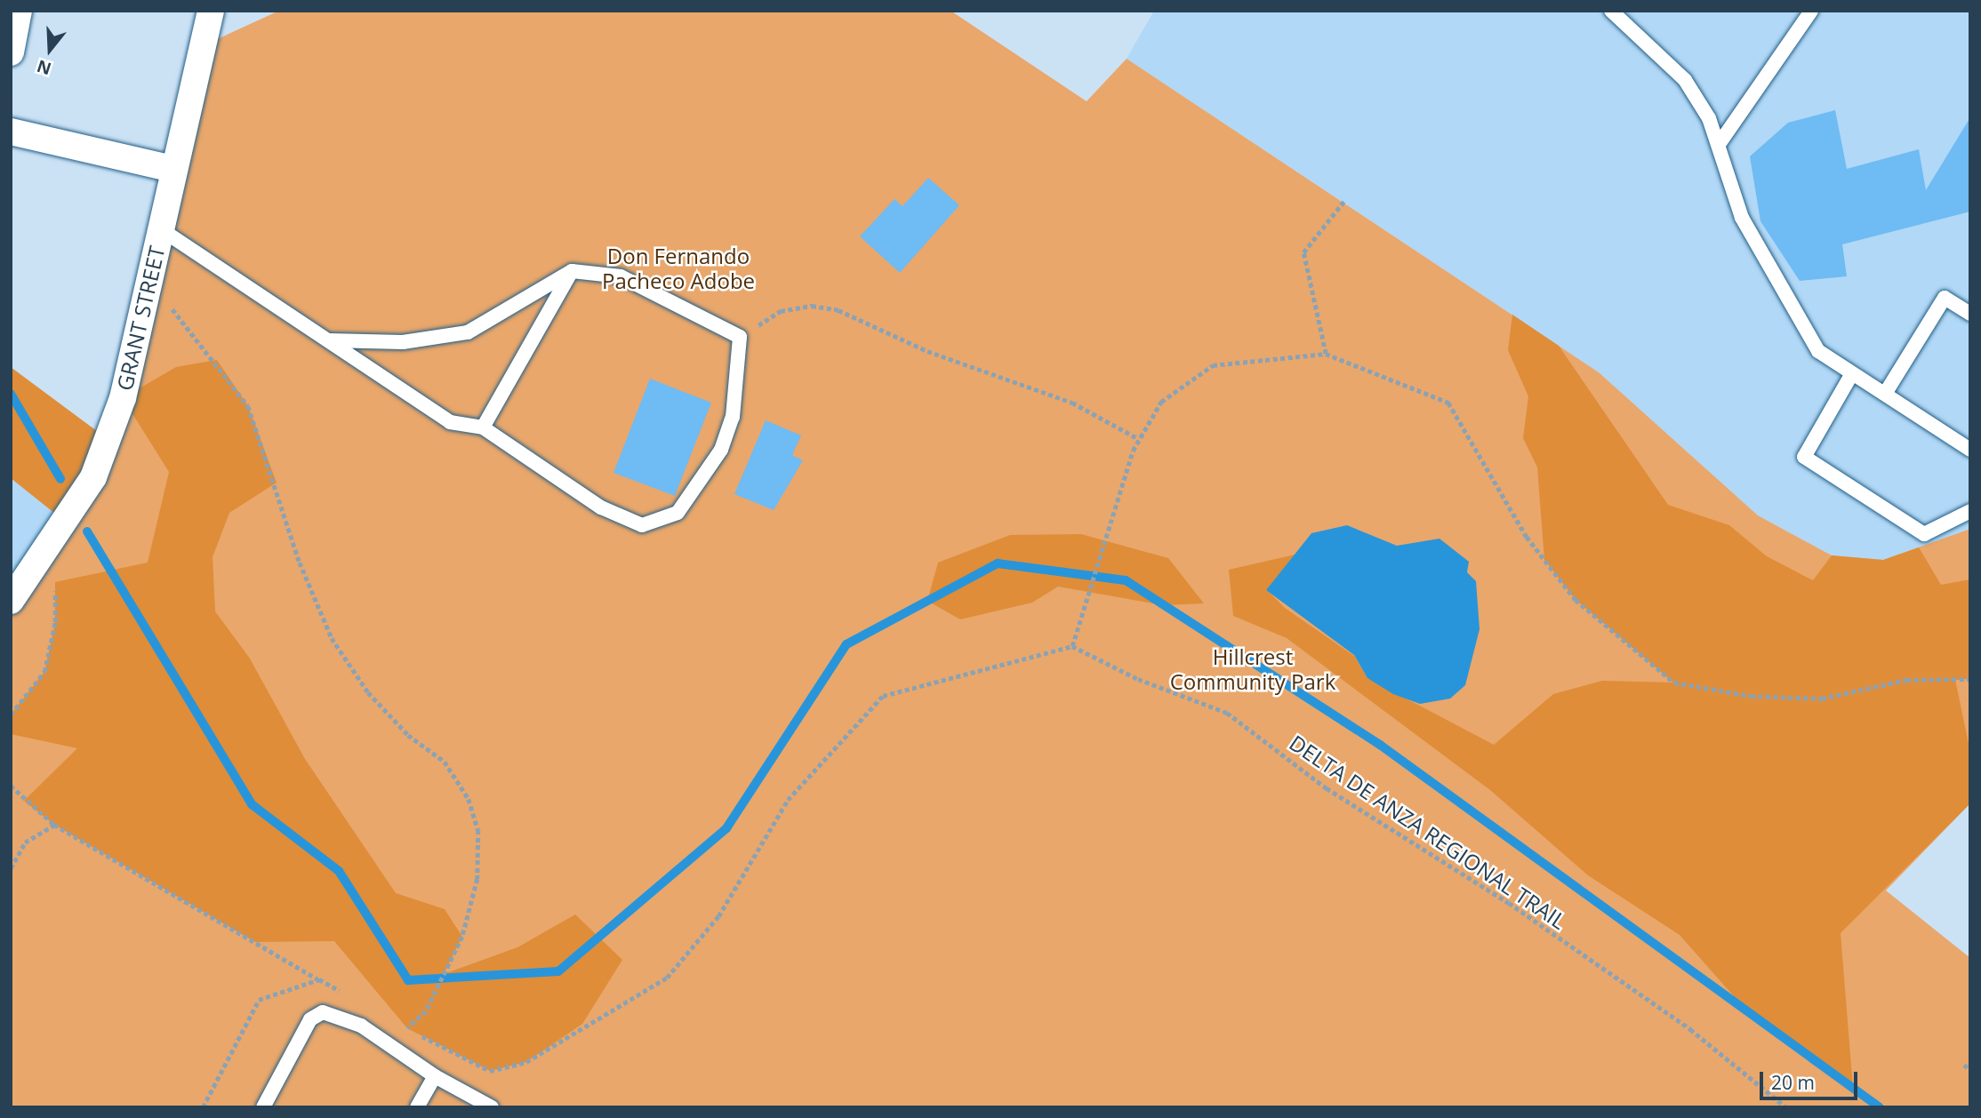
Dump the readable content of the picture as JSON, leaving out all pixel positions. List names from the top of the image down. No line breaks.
{"streets":{"street":["GRANT STREET"],"path":["DELTA DE ANZA REGIONAL TRAIL"]},"parks":["Don Fernando Pacheco Adobe","Hillcrest Community Park"],"scale_bar":"20 m","north":"bottom"}
